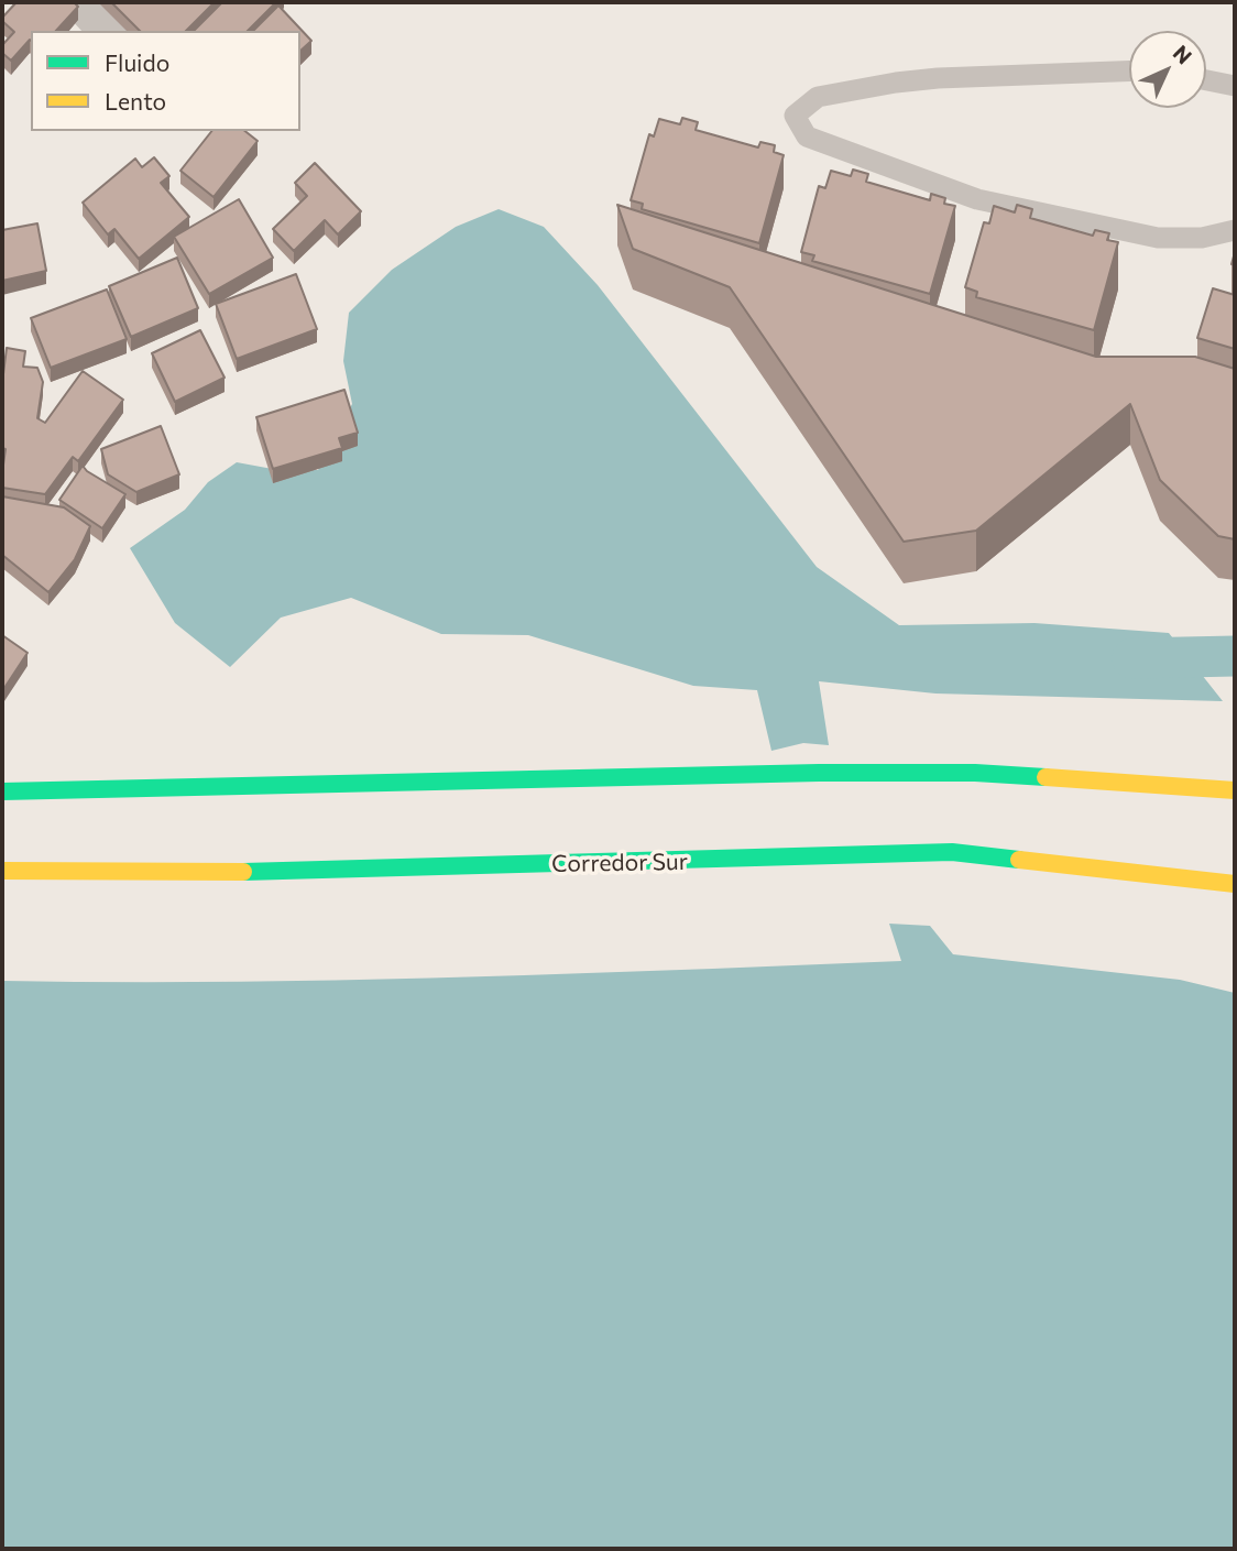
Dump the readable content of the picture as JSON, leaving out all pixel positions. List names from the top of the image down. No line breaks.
{"streets":{"highway":["Corredor Sur"]},"legend":["Fluido","Lento"],"north":"top right"}
